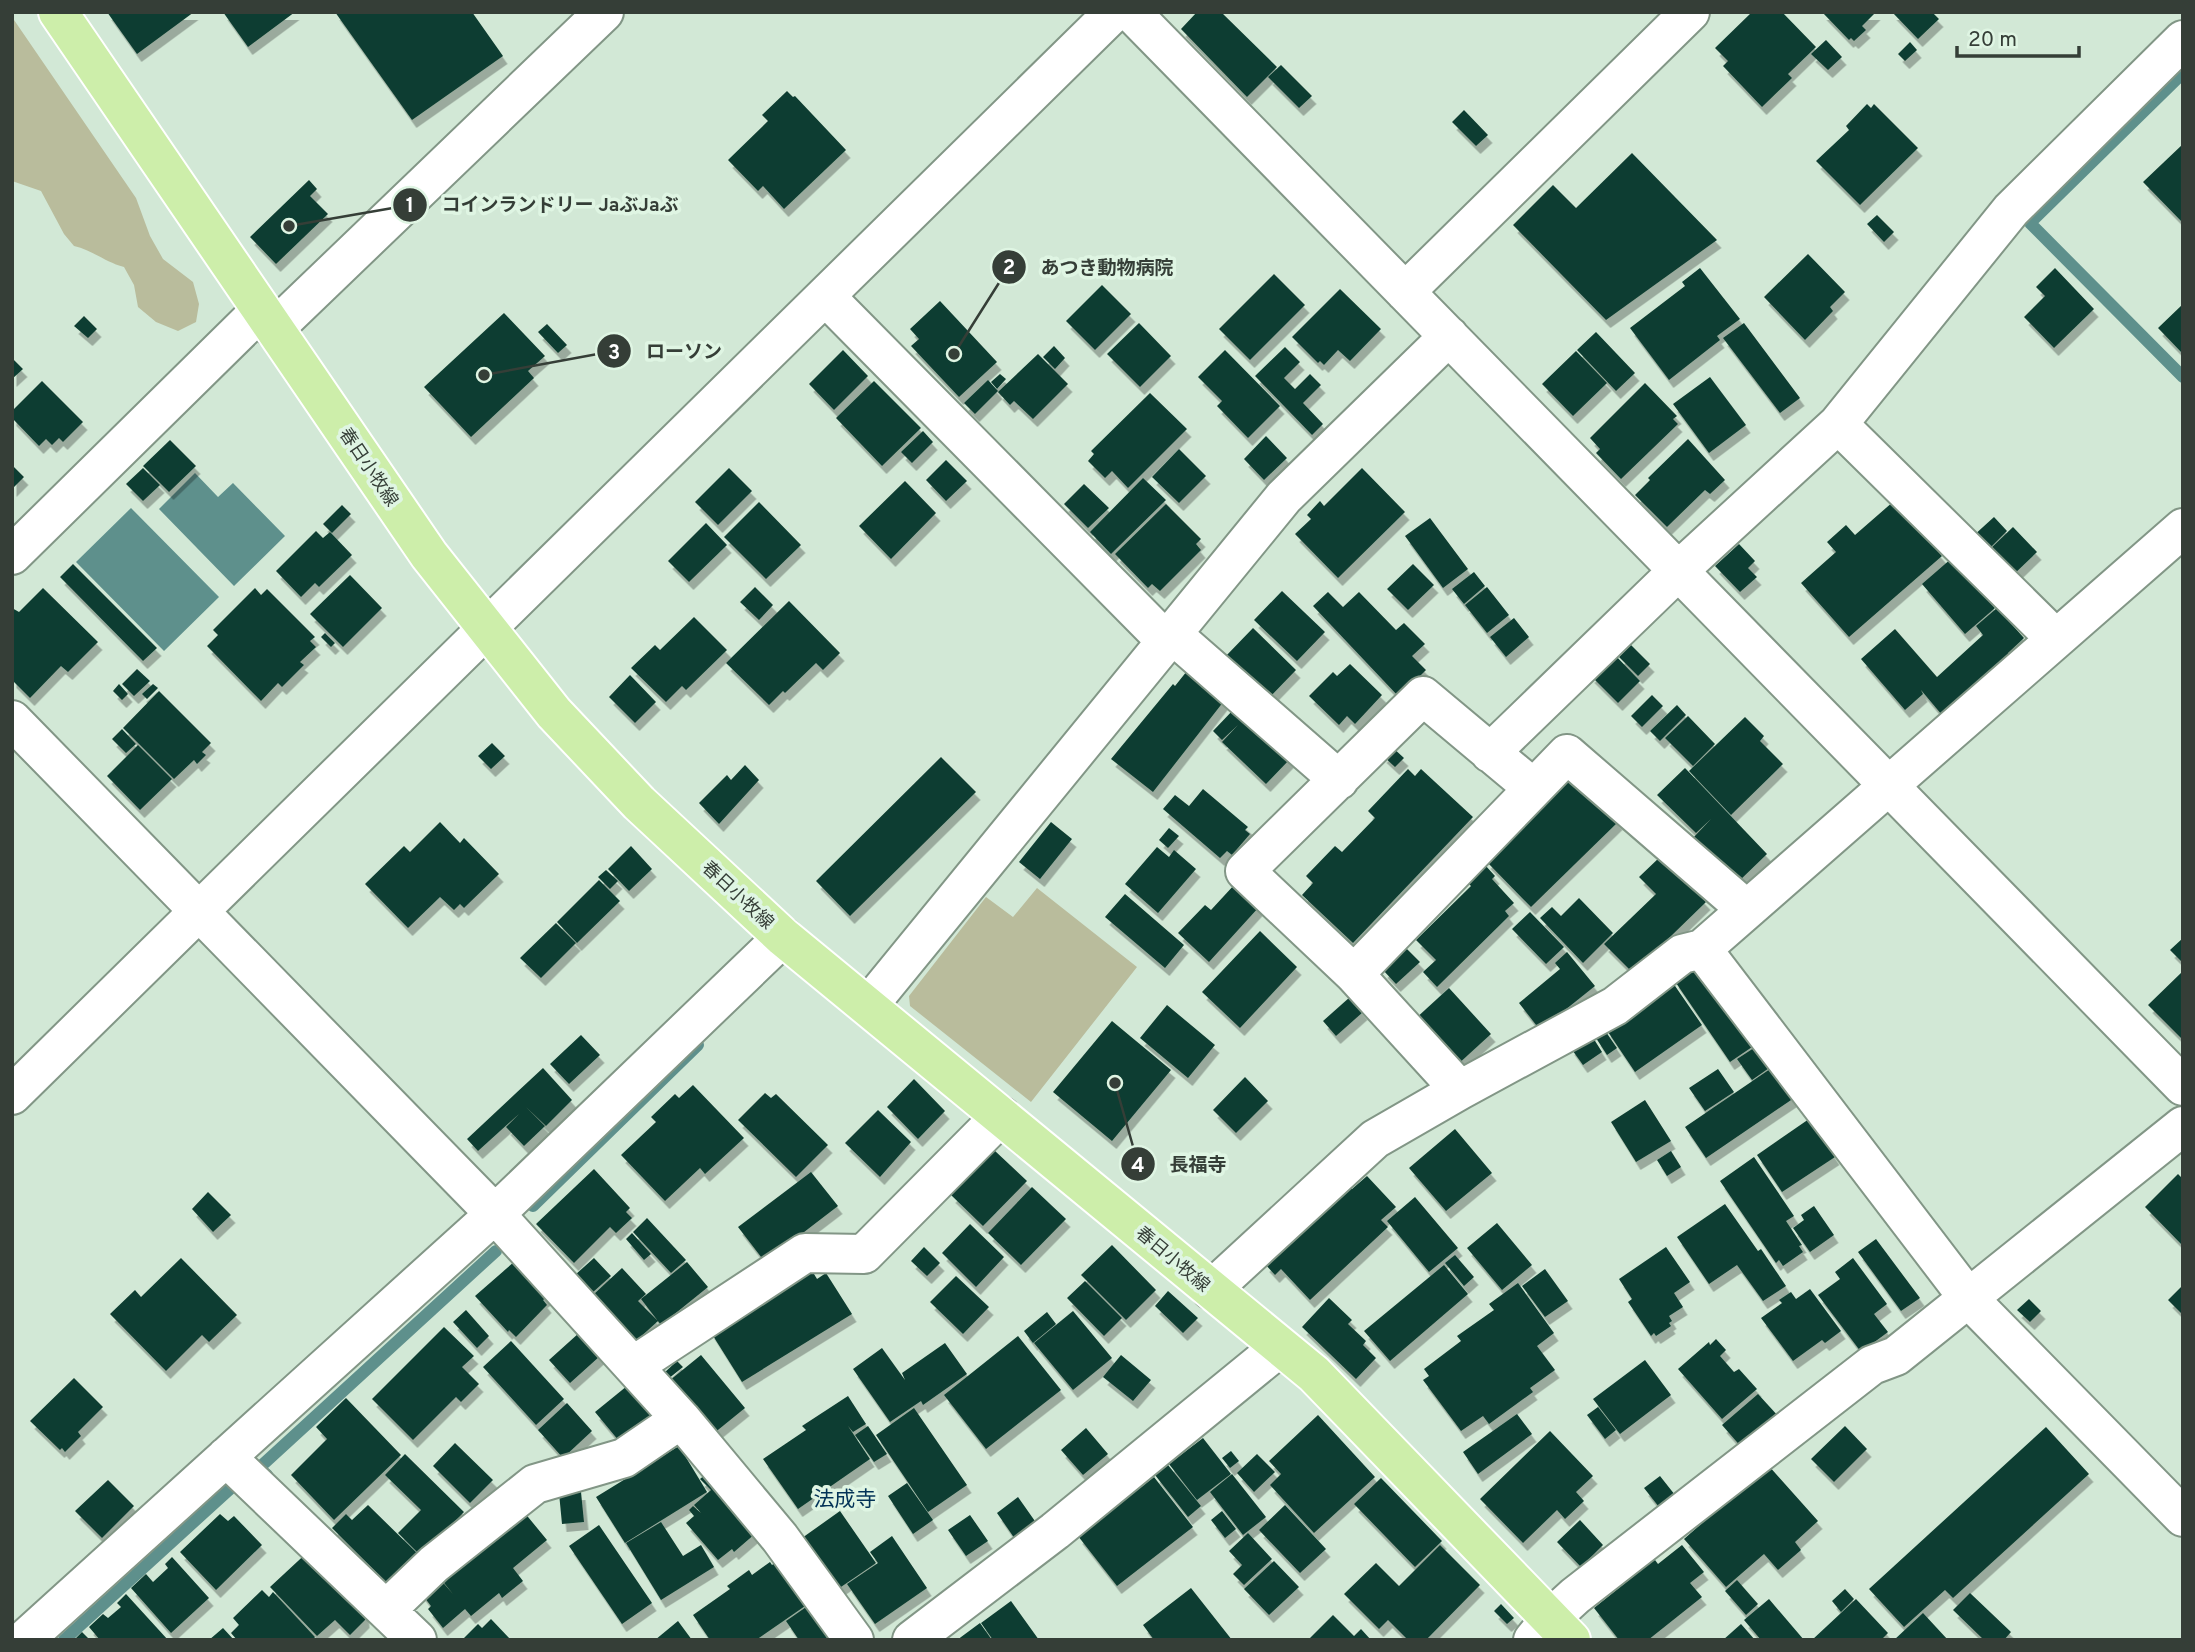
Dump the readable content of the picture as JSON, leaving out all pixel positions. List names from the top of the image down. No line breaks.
{"streets":{"main road":["春日小牧線"]},"districts":["法成寺"],"places":["コインランドリー JaぶJaぶ","あつき動物病院","ローソン","長福寺"],"scale_bar":"20 m"}
